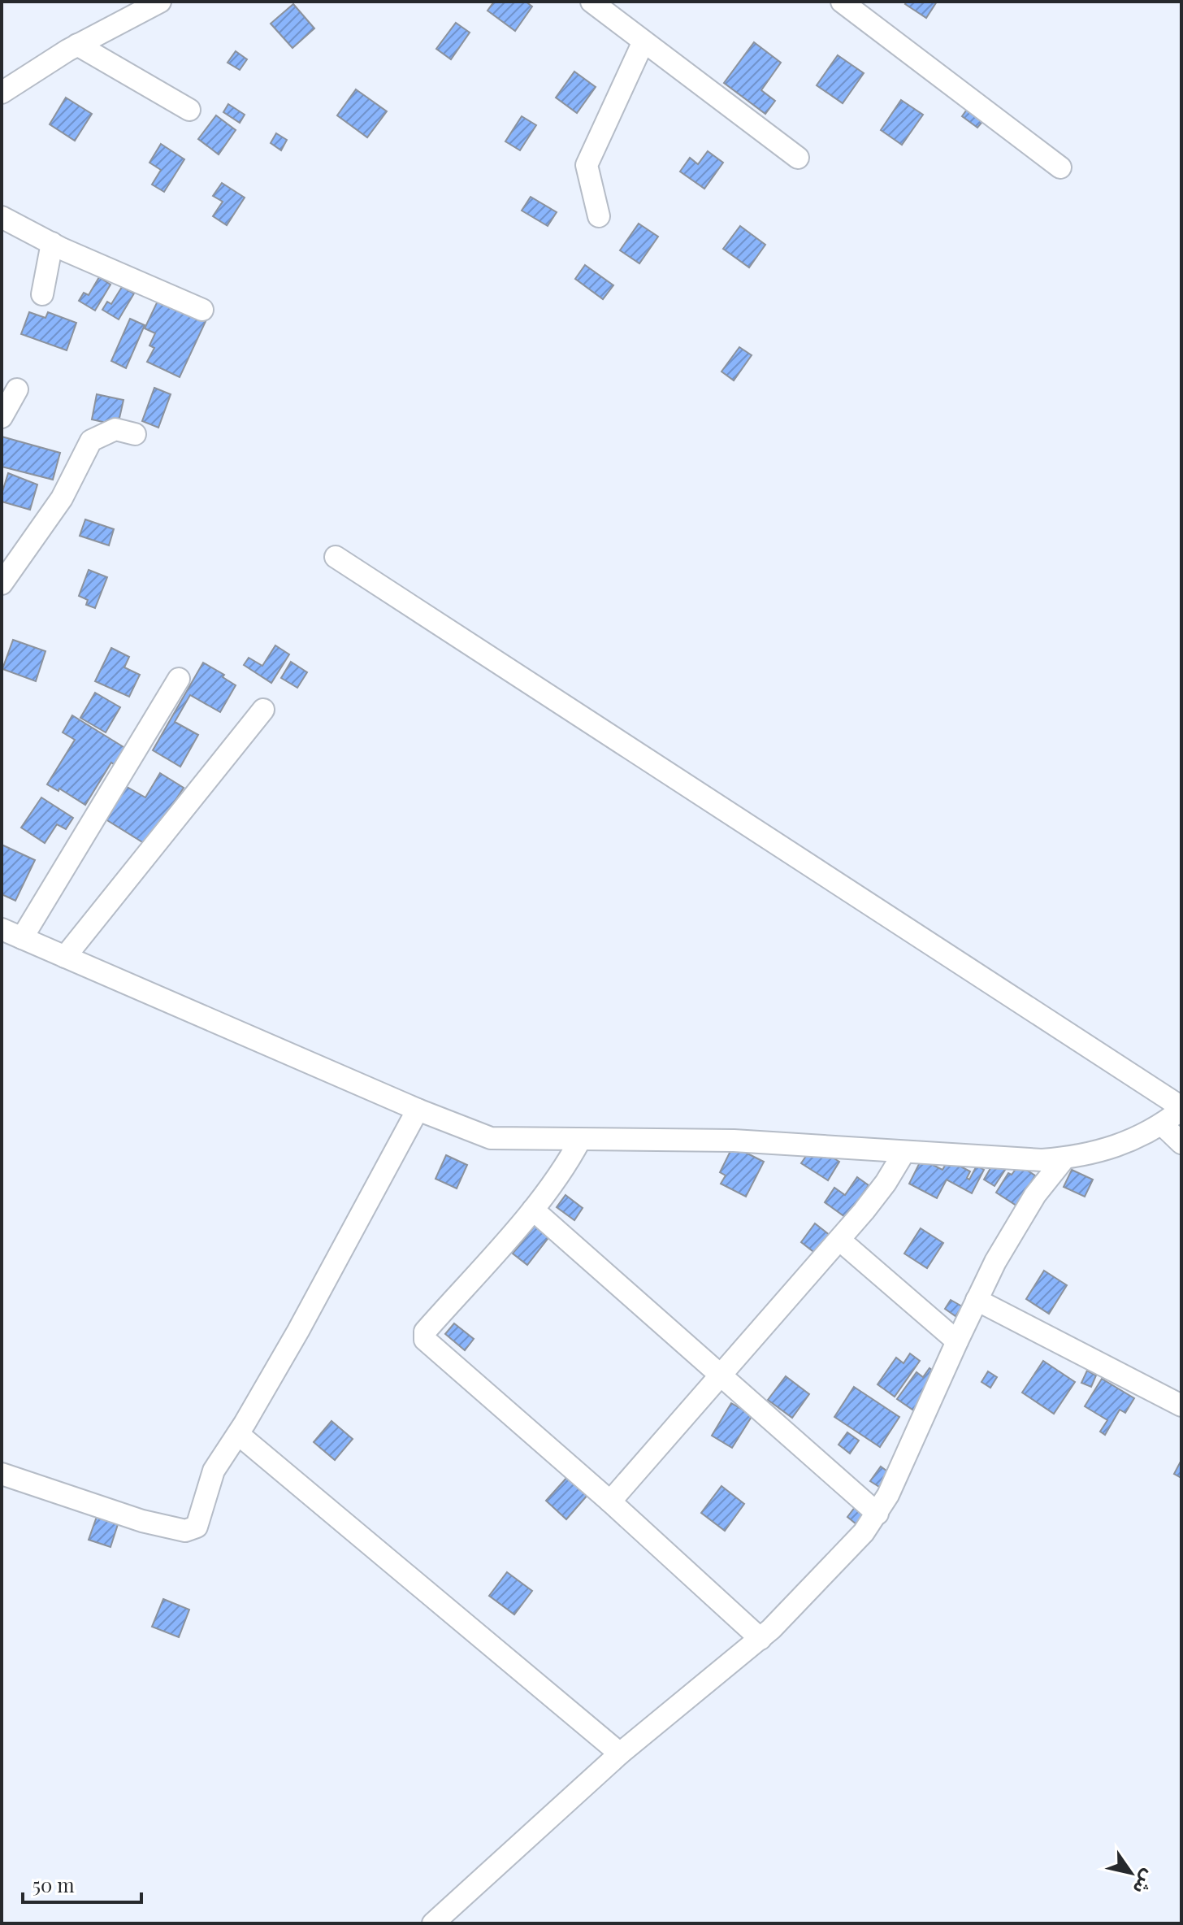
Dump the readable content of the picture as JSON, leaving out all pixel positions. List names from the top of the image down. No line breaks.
{"scale_bar":"50 m","north":"bottom right"}
